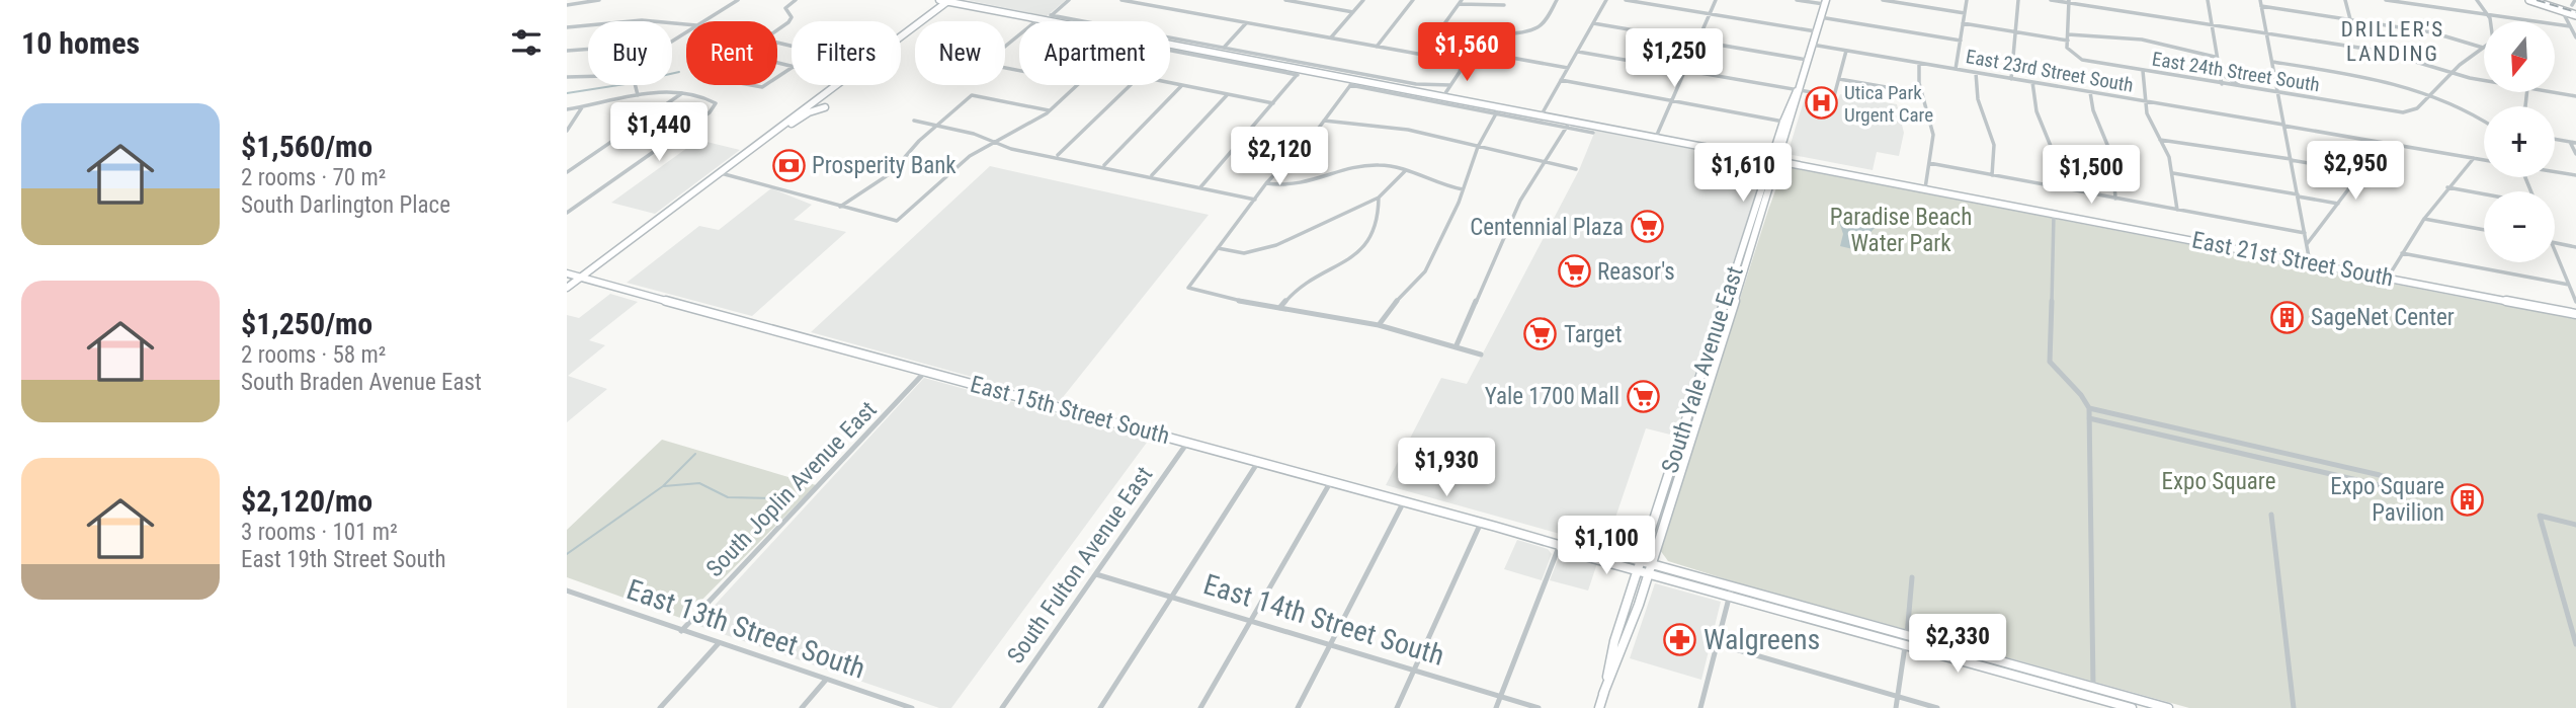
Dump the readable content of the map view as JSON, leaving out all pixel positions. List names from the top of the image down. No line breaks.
{"streets":{"main road":["East 21st Street South","South Yale Avenue East","East 15th Street South"],"street":["East 23rd Street South","East 24th Street South","South Joplin Avenue East","South Fulton Avenue East","East 14th Street South","East 13th Street South"]},"crossings":[["East 23rd Street South","South Yale Avenue East"],["East 21st Street South","South Yale Avenue East"],["South Yale Avenue East","East 15th Street South"],["East 15th Street South","South Joplin Avenue East"],["East 15th Street South","South Fulton Avenue East"],["South Joplin Avenue East","East 13th Street South"],["South Fulton Avenue East","East 14th Street South"]],"districts":["DRILLER'S LANDING"],"parks":["Paradise Beach Water Park","Expo Square"],"places":{"hospital":["Utica Park Urgent Care"],"bank":["Prosperity Bank"],"supermarket":["Centennial Plaza","Reasor's","Target","Yale 1700 Mall"],"building":["SageNet Center","Expo Square Pavilion"],"pharmacy":["Walgreens"]},"north":"bottom","page":{"heading":"10 homes","map_buttons":["+","−"],"chip":["Buy","Rent","Filters","New","Apartment"],"price":["$1,560","$1,250","$1,440","$2,120","$2,950","$1,610","$1,500","$1,930","$1,100","$2,330"],"list":[{"name":"$1,560/mo","note":"2 rooms · 70 m² · South Darlington Place"},{"name":"$1,250/mo","note":"2 rooms · 58 m² · South Braden Avenue East"},{"name":"$2,120/mo","note":"3 rooms · 101 m² · East 19th Street South"}]}}
